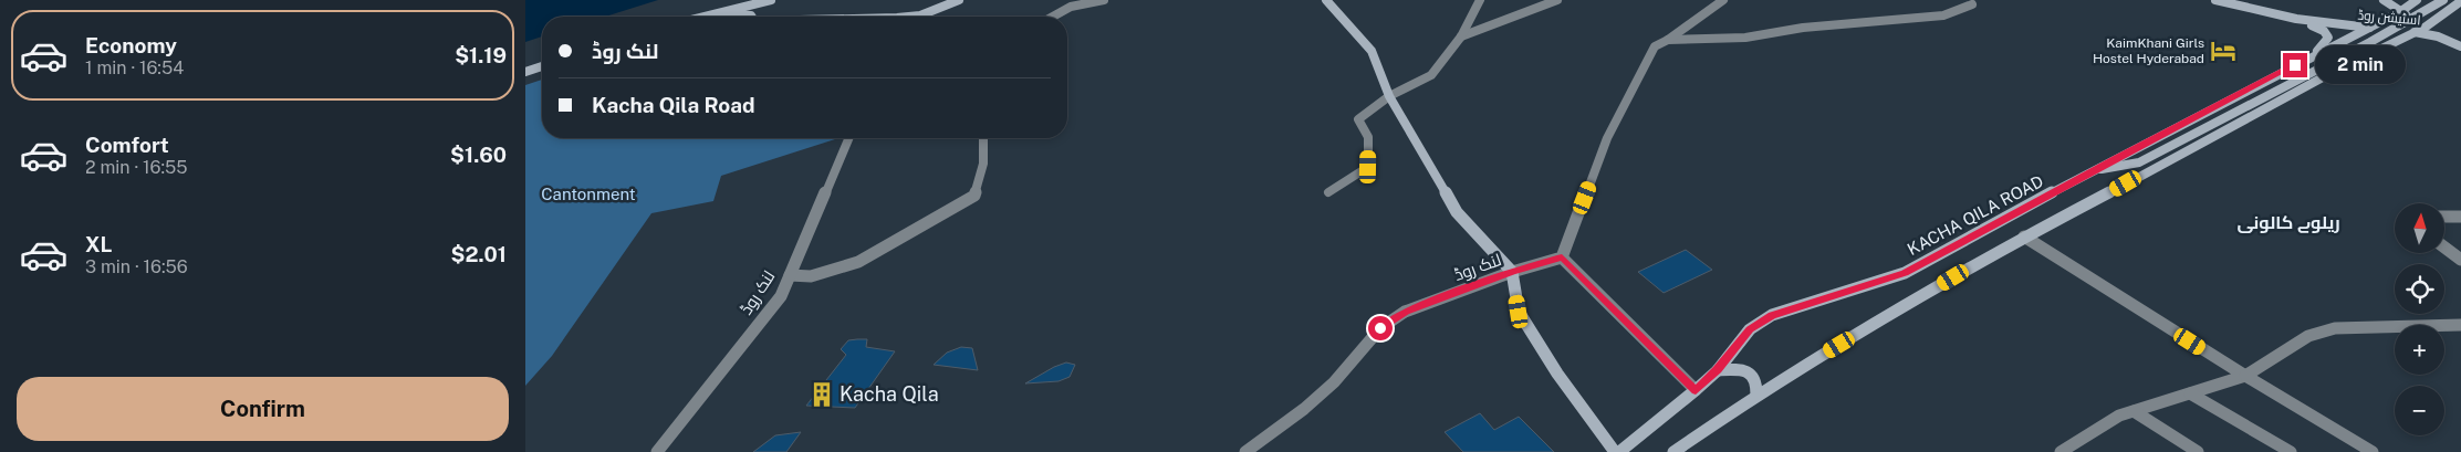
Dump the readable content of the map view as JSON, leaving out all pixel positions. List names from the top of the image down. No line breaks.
{"streets":{"street":["اسٹیشن روڈ","KACHA QILA ROAD","لنک روڈ"]},"crossings":[["اسٹیشن روڈ","KACHA QILA ROAD"]],"districts":["ریلوے کالونی"],"parks":["Cantonment"],"places":{"hotel":["KaimKhani Girls Hostel Hyderabad"],"building":["Kacha Qila"]},"north":"top","page":{"list":[{"name":"Economy","note":"1 min · 16:54","value":"$1.19"},{"name":"Comfort","note":"2 min · 16:55","value":"$1.60"},{"name":"XL","note":"3 min · 16:56","value":"$2.01"}],"banner":["لنک روڈ","Kacha Qila Road"],"bubble":"2 min","map_buttons":["+","−"],"buttons":"Confirm"}}
